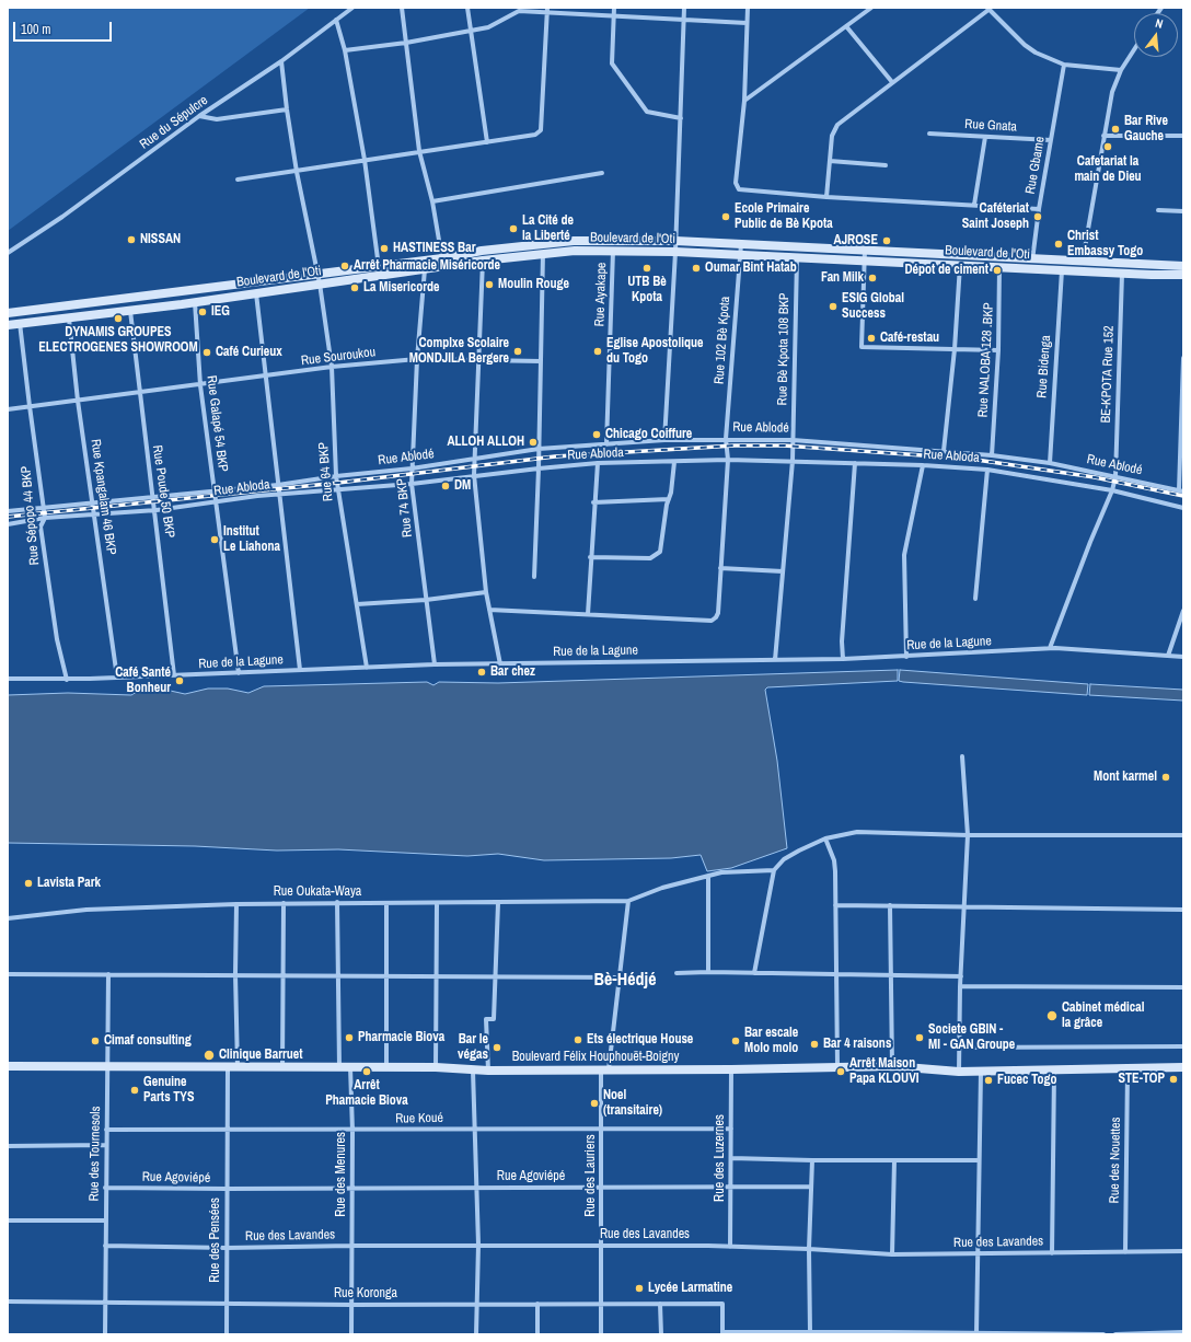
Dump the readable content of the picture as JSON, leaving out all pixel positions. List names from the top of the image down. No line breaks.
{"streets":{"main road":["Boulevard de l'Oti","Boulevard Félix Houphouët-Boigny"],"street":["Rue du Sépulcre","Rue Gnata","Rue Gbame","Rue Ayakape","Rue 102 Bè Kpota","Rue Bè Kpota 108 BKP","Rue Souroukou","Rue NALOBA 128 .BKP","Rue Bidenga","BE-KPOTA Rue 152","Rue Galapé 54 BKP","Rue Ablodé","Rue Abloda","Rue 64 BKP","Rue Poude 50 BKP","Rue Kpangalam 46 BKP","Rue 74 BKP","Rue Sépopo 44 BKP","Rue de la Lagune","Rue Oukata-Waya","Rue Koué","Rue des Tournesols","Rue des Luzernes","Rue des Nouettes","Rue des Menures","Rue des Lauriers","Rue Agoviépé","Rue des Lavandes","Rue des Pensées","Rue Koronga"]},"crossings":[["Rue du Sépulcre","Rue 64 BKP"],["Rue Gnata","Rue Gbame"],["Rue Gbame","Boulevard de l'Oti"],["Boulevard de l'Oti","Rue Ayakape"],["Boulevard de l'Oti","Rue 102 Bè Kpota"],["Boulevard de l'Oti","Rue Bè Kpota 108 BKP"],["Boulevard de l'Oti","Rue NALOBA 128 .BKP"],["Boulevard de l'Oti","Rue Bidenga"],["Boulevard de l'Oti","BE-KPOTA Rue 152"],["Boulevard de l'Oti","Rue Galapé 54 BKP"],["Boulevard de l'Oti","Rue 64 BKP"],["Boulevard de l'Oti","Rue Poude 50 BKP"],["Boulevard de l'Oti","Rue Kpangalam 46 BKP"],["Boulevard de l'Oti","Rue 74 BKP"],["Boulevard de l'Oti","Rue Sépopo 44 BKP"],["Rue Ayakape","Rue Ablodé"],["Rue 102 Bè Kpota","Rue Ablodé"],["Rue 102 Bè Kpota","Rue Abloda"],["Rue Bè Kpota 108 BKP","Rue Ablodé"],["Rue Bè Kpota 108 BKP","Rue Abloda"],["Rue Bè Kpota 108 BKP","Rue de la Lagune"],["Rue Souroukou","Rue Galapé 54 BKP"],["Rue Souroukou","Rue 64 BKP"],["Rue Souroukou","Rue Poude 50 BKP"],["Rue Souroukou","Rue Kpangalam 46 BKP"],["Rue Souroukou","Rue 74 BKP"],["Rue Souroukou","Rue Sépopo 44 BKP"],["Rue NALOBA 128 .BKP","Rue Ablodé"],["Rue Bidenga","Rue Ablodé"],["BE-KPOTA Rue 152","Rue Ablodé"],["BE-KPOTA Rue 152","Rue Abloda"],["BE-KPOTA Rue 152","Rue de la Lagune"],["Rue Galapé 54 BKP","Rue Ablodé"],["Rue Galapé 54 BKP","Rue Abloda"],["Rue Galapé 54 BKP","Rue de la Lagune"],["Rue Ablodé","Rue 64 BKP"],["Rue Ablodé","Rue Poude 50 BKP"],["Rue Ablodé","Rue Kpangalam 46 BKP"],["Rue Ablodé","Rue 74 BKP"],["Rue Ablodé","Rue Sépopo 44 BKP"],["Rue Abloda","Rue 64 BKP"],["Rue Abloda","Rue Poude 50 BKP"],["Rue Abloda","Rue Kpangalam 46 BKP"],["Rue Abloda","Rue 74 BKP"],["Rue Abloda","Rue Sépopo 44 BKP"],["Rue 64 BKP","Rue de la Lagune"],["Rue Poude 50 BKP","Rue de la Lagune"],["Rue Kpangalam 46 BKP","Rue de la Lagune"],["Rue 74 BKP","Rue de la Lagune"],["Rue Sépopo 44 BKP","Rue de la Lagune"],["Rue Oukata-Waya","Rue des Lauriers"],["Boulevard Félix Houphouët-Boigny","Rue des Tournesols"],["Boulevard Félix Houphouët-Boigny","Rue des Luzernes"],["Boulevard Félix Houphouët-Boigny","Rue des Nouettes"],["Boulevard Félix Houphouët-Boigny","Rue des Menures"],["Boulevard Félix Houphouët-Boigny","Rue des Lauriers"],["Boulevard Félix Houphouët-Boigny","Rue des Pensées"],["Rue Koué","Rue des Tournesols"],["Rue Koué","Rue des Luzernes"],["Rue Koué","Rue des Menures"],["Rue Koué","Rue des Lauriers"],["Rue Koué","Rue des Pensées"],["Rue des Tournesols","Rue Agoviépé"],["Rue des Tournesols","Rue des Lavandes"],["Rue des Tournesols","Rue Koronga"],["Rue des Luzernes","Rue Agoviépé"],["Rue des Luzernes","Rue des Lavandes"],["Rue des Nouettes","Rue des Lavandes"],["Rue des Menures","Rue Agoviépé"],["Rue des Menures","Rue des Lavandes"],["Rue des Menures","Rue Koronga"],["Rue des Lauriers","Rue Agoviépé"],["Rue des Lauriers","Rue des Lavandes"],["Rue des Lauriers","Rue Koronga"],["Rue Agoviépé","Rue des Pensées"],["Rue des Lavandes","Rue des Pensées"],["Rue des Pensées","Rue Koronga"]],"districts":["Bè-Hédjé"],"places":["Bar Rive Gauche","Cafetariat la main de Dieu","Ecole Primaire Public de Bè Kpota","Caféteriat Saint Joseph","La Cité de la Liberté","NISSAN","AJROSE","Christ Embassy Togo","HASTINESS Bar","Arrêt Pharmacie Miséricorde","UTB Bè Kpota","Oumar Bint Hatab","Dépot de ciment","Fan Milk","Moulin Rouge","La Misericorde","ESIG Global Success","IEG","DYNAMIS GROUPES ELECTROGENES SHOWROOM","Café-restau","Complxe Scolaire MONDJILA Bergere","Eglise Apostolique du Togo","Café Curieux","Chicago Coiffure","ALLOH ALLOH","DM","Institut Le Liahona","Bar chez","Café Santé Bonheur","Mont karmel","Lavista Park","Cabinet médical la grâce","Pharmacie Biova","Societe GBIN - MI - GAN Groupe","Ets électrique House","Cimaf consulting","Bar escale Molo molo","Bar 4 raisons","Bar le végas","Clinique Barruet","Arrêt Phamacie Biova","Arrêt Maison Papa KLOUVI","STE-TOP","Fucec Togo","Genuine Parts TYS","Noel (transitaire)","Lycée Larmatine"],"scale_bar":"100 m","north":"top"}
